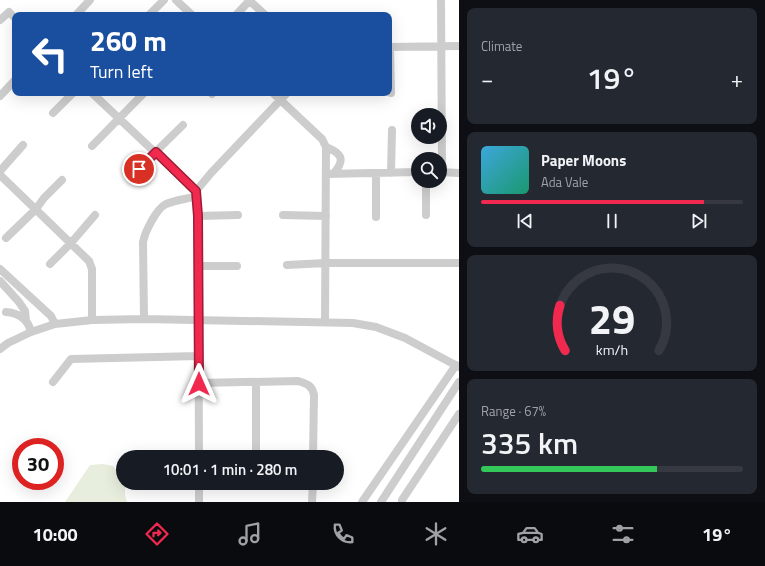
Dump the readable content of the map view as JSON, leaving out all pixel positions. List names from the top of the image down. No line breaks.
{"page":{"tile":["Climate",["Range · 67%","335 km"]],"turn":["260 m","Turn left"],"heat":["−","19°","+"],"song":["Paper Moons","Ada Vale"],"limit":"30","trip":"10:01 · 1 min · 280 m","tabs":["10:00","19°"],"gauge":["29","km/h"]}}
